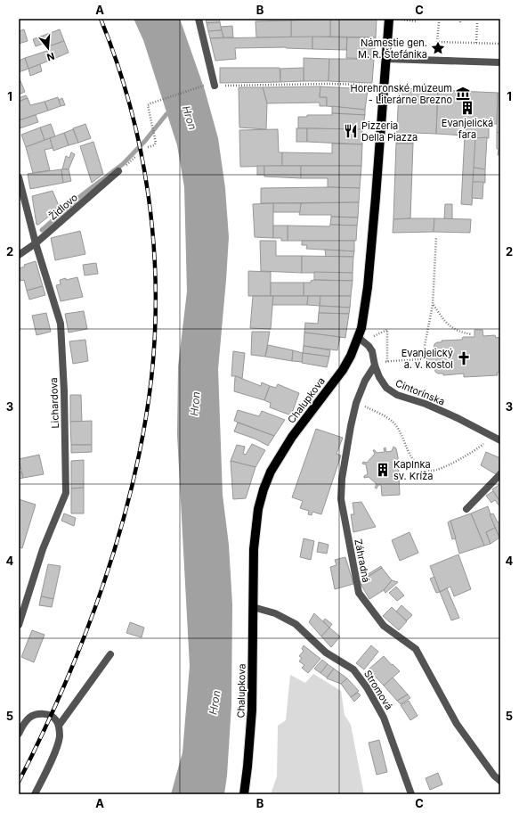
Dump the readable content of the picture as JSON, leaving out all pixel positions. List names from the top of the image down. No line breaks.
{"streets":{"main road":["Chalupkova"],"street":["Židlovo","Cintorínska","Lichardova","Záhradná","Stromová"]},"crossings":[["Židlovo","Lichardova"],["Cintorínska","Chalupkova"],["Cintorínska","Záhradná"],["Chalupkova","Stromová"]],"water":["Hron"],"places":{"place":["Námestie gen. M. R. Štefánika"],"museum":["Horehronské múzeum - Literárne Brezno"],"building":["Evanjelická fara","Kaplnka sv. Kríža"],"restaurant":["Pizzeria Della Piazza"],"church":["Evanjelický a. v. kostol"]},"north":"bottom","grid":{"columns":["A","B","C"],"rows":["1","2","3","4","5"]}}
